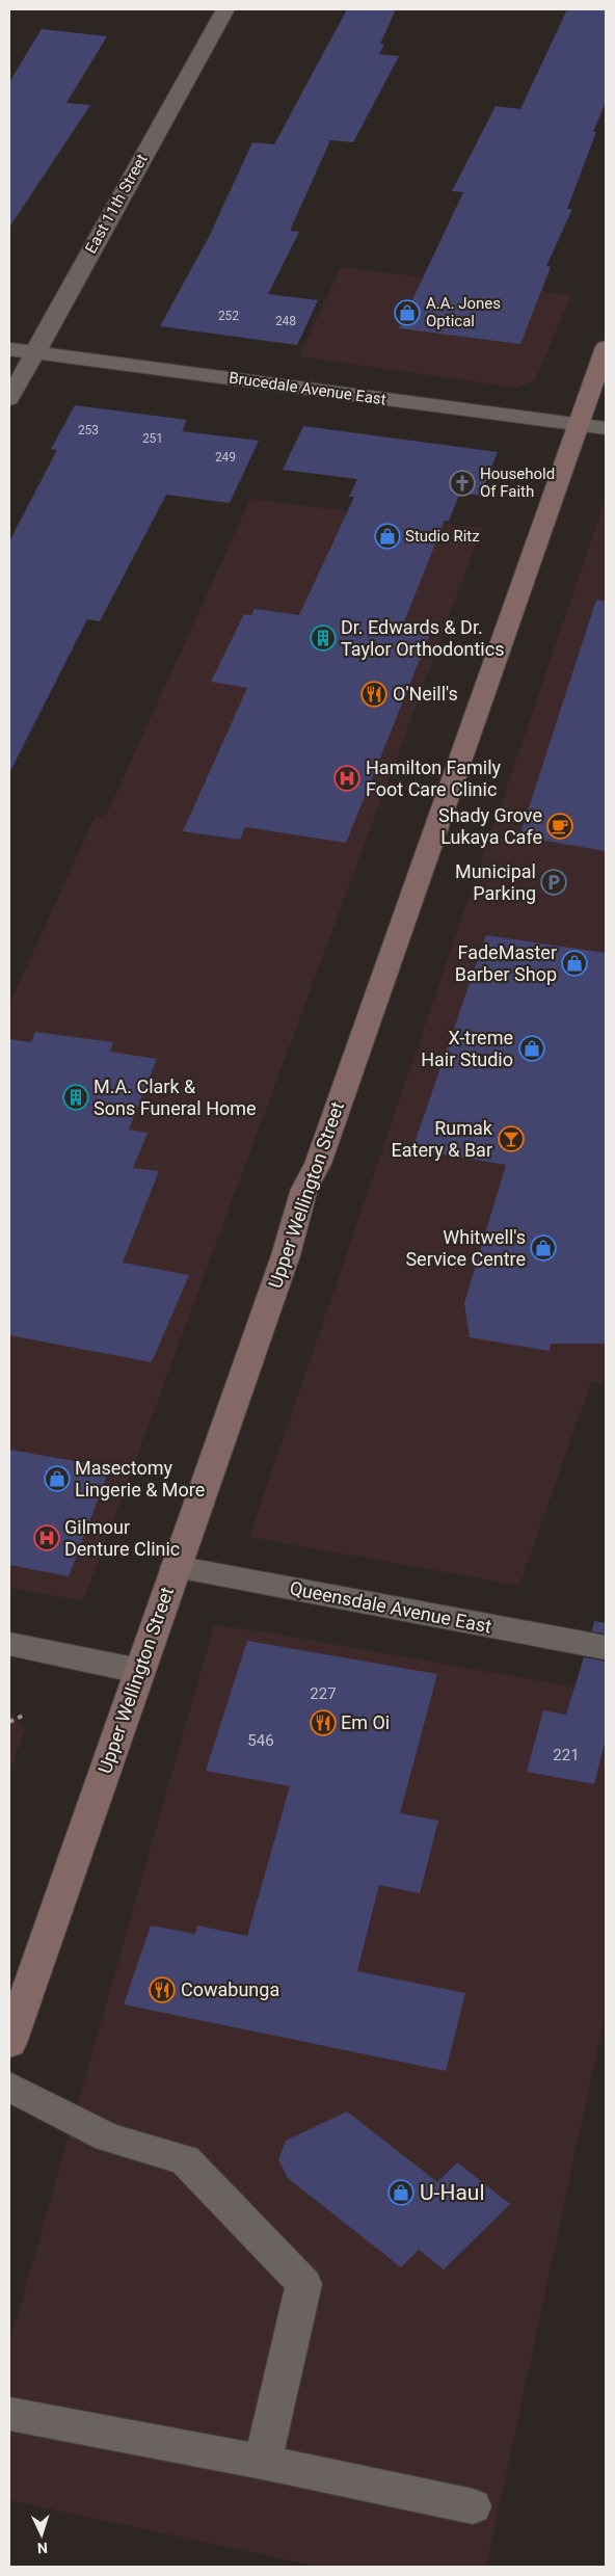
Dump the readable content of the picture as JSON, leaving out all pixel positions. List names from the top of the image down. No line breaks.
{"streets":{"main road":["Upper Wellington Street"],"street":["East 11th Street","Brucedale Avenue East","Queensdale Avenue East"]},"crossings":[["East 11th Street","Brucedale Avenue East"],["Brucedale Avenue East","Upper Wellington Street"],["Upper Wellington Street","Queensdale Avenue East"]],"places":{"shop":["A.A. Jones Optical","Studio Ritz","FadeMaster Barber Shop","X-treme Hair Studio","Whitwell's Service Centre","Masectomy Lingerie & More","U-Haul"],"church":["Household Of Faith"],"building":["Dr. Edwards & Dr. Taylor Orthodontics","M.A. Clark & Sons Funeral Home"],"restaurant":["O'Neill's","Em Oi","Cowabunga"],"hospital":["Hamilton Family Foot Care Clinic","Gilmour Denture Clinic"],"cafe":["Shady Grove Lukaya Cafe"],"parking":["Municipal Parking"],"bar":["Rumak Eatery & Bar"]},"house_numbers":["252","248","253","251","249","227","546","221"],"north":"bottom"}
